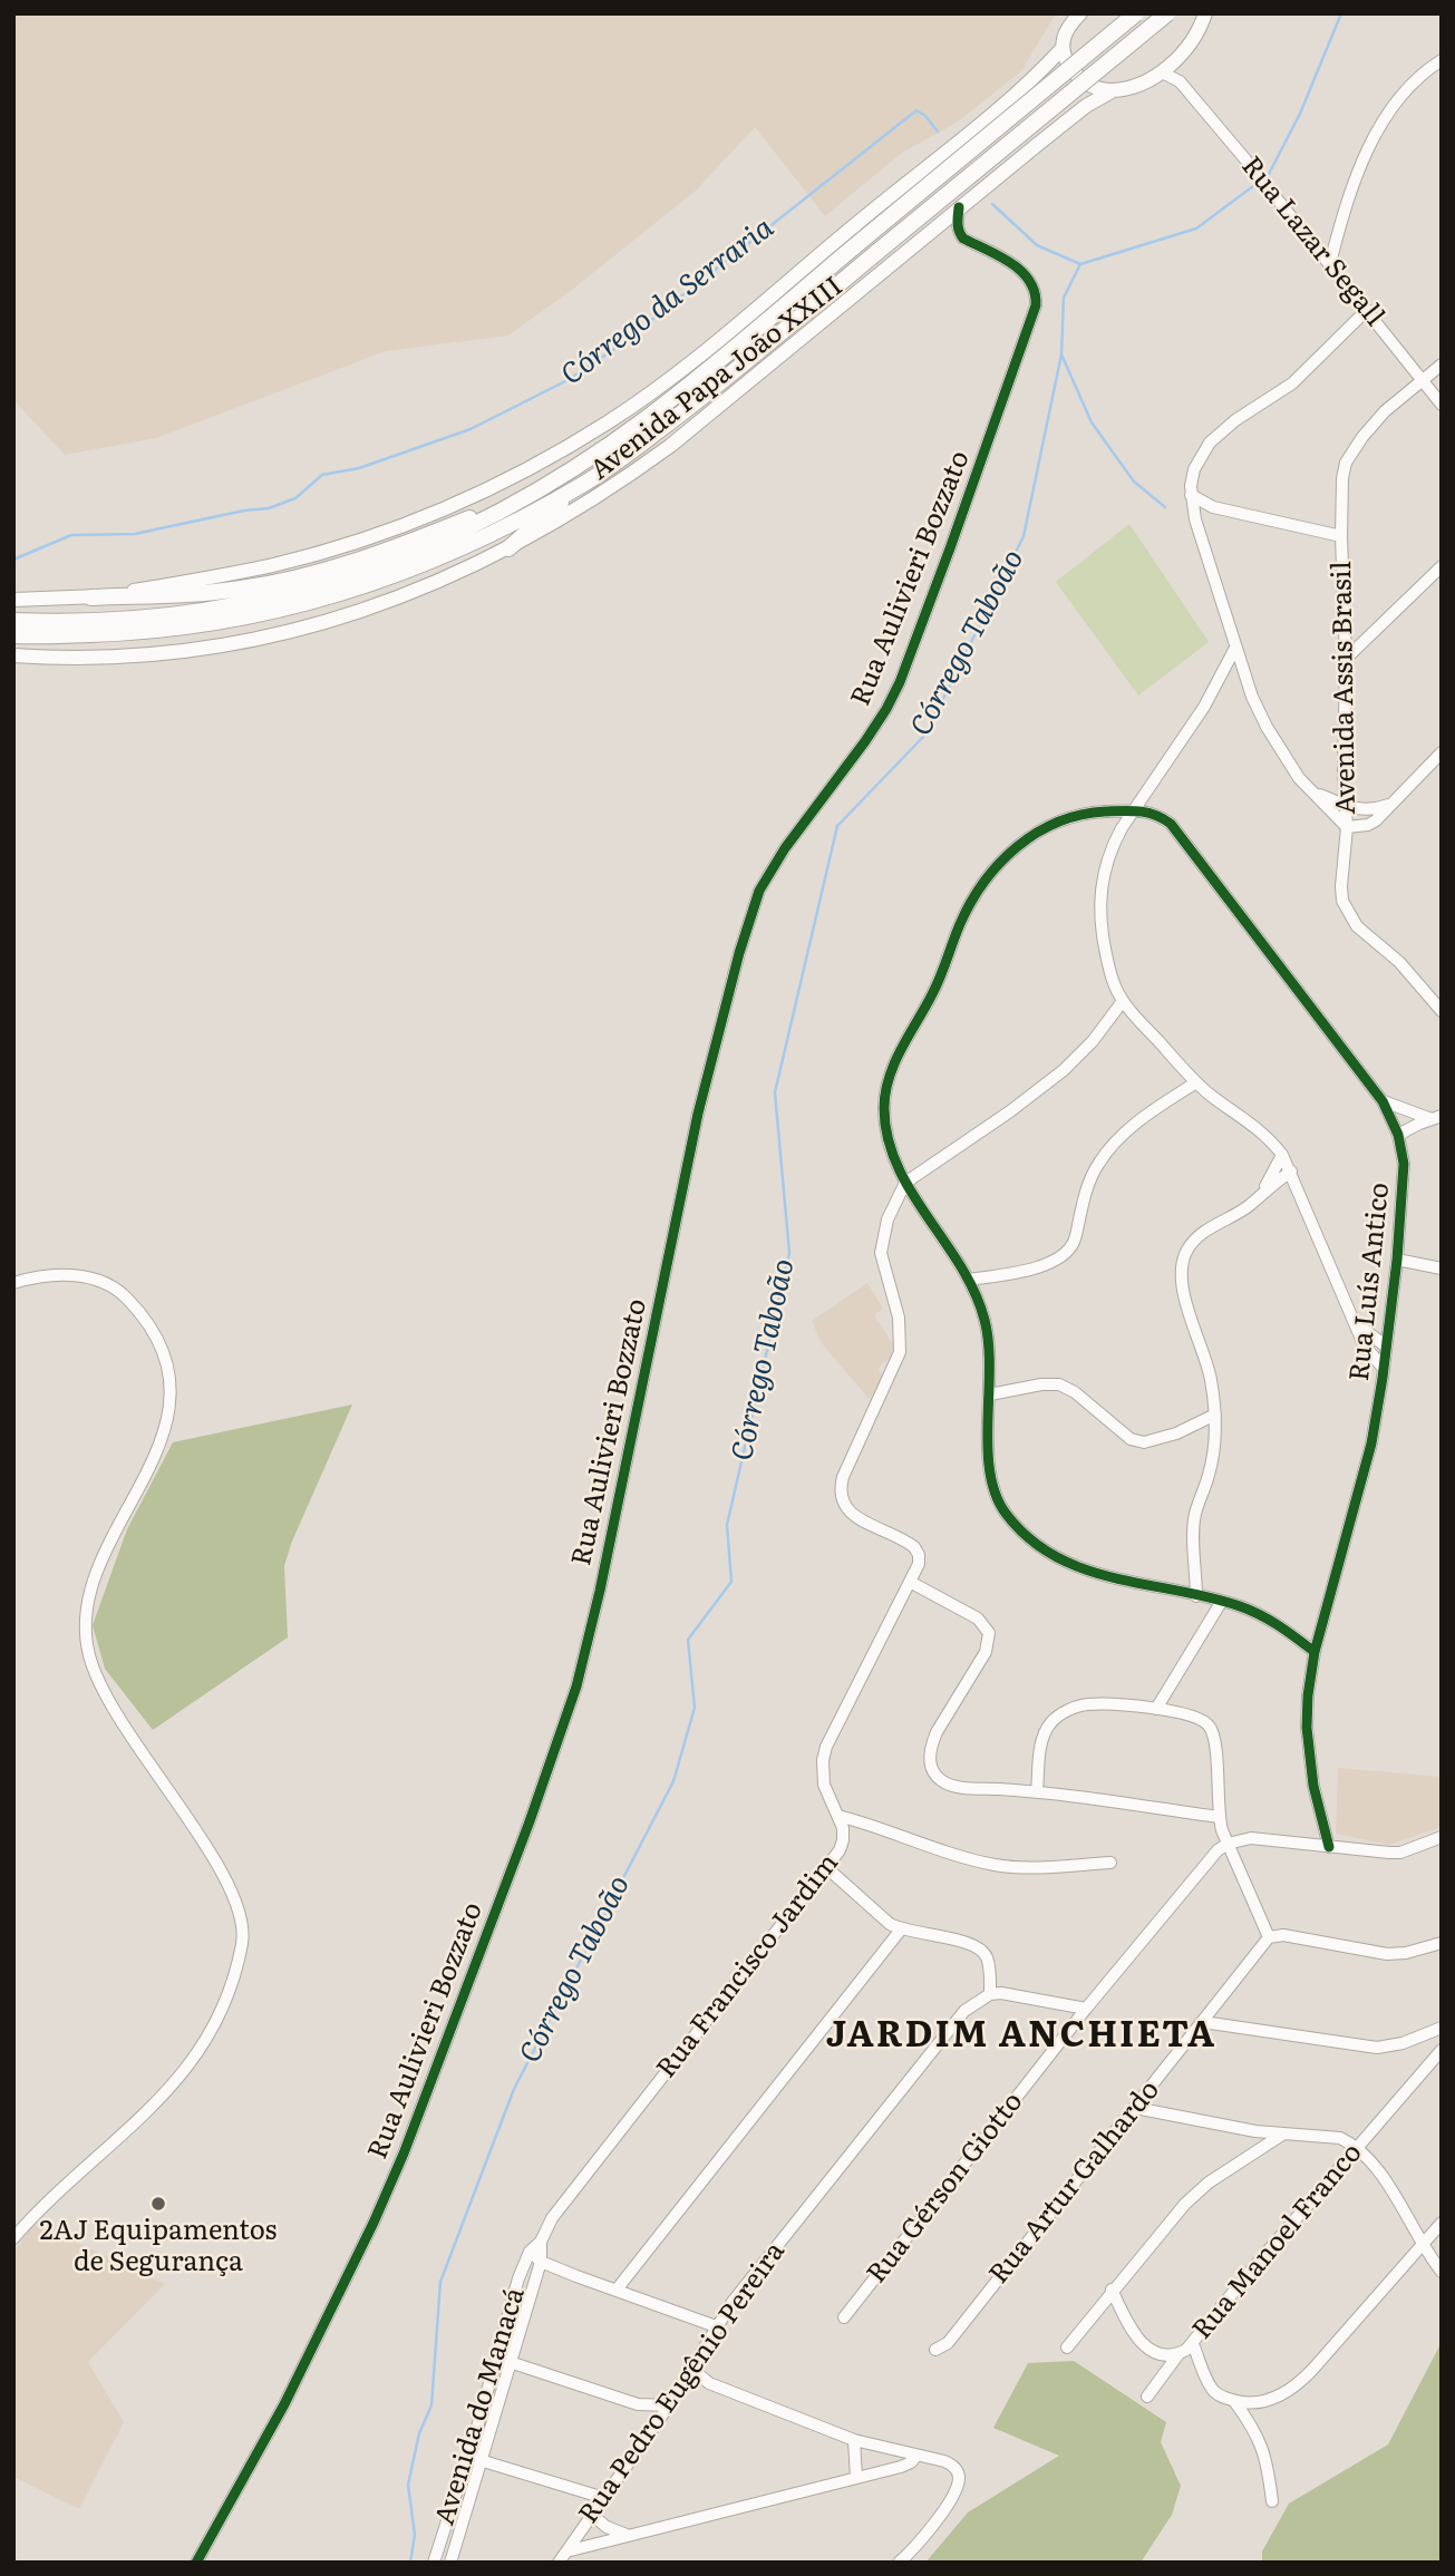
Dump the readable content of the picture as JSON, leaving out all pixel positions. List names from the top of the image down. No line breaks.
{"streets":{"highway":["Avenida Papa João XXIII"],"street":["Rua Lazar Segall","Rua Aulivieri Bozzato","Avenida Assis Brasil","Rua Luís Antico","Rua Francisco Jardim","Rua Artur Galhardo","Rua Gérson Giotto","Rua Manoel Franco","Rua Pedro Eugênio Pereira","Avenida do Manacá"]},"crossings":[["Rua Lazar Segall","Avenida Papa João XXIII"],["Rua Lazar Segall","Avenida Assis Brasil"],["Avenida Papa João XXIII","Rua Aulivieri Bozzato"],["Rua Francisco Jardim","Avenida do Manacá"]],"districts":["JARDIM ANCHIETA"],"water":["Córrego da Serraria","Córrego Taboão"],"places":["2AJ Equipamentos de Segurança"]}
